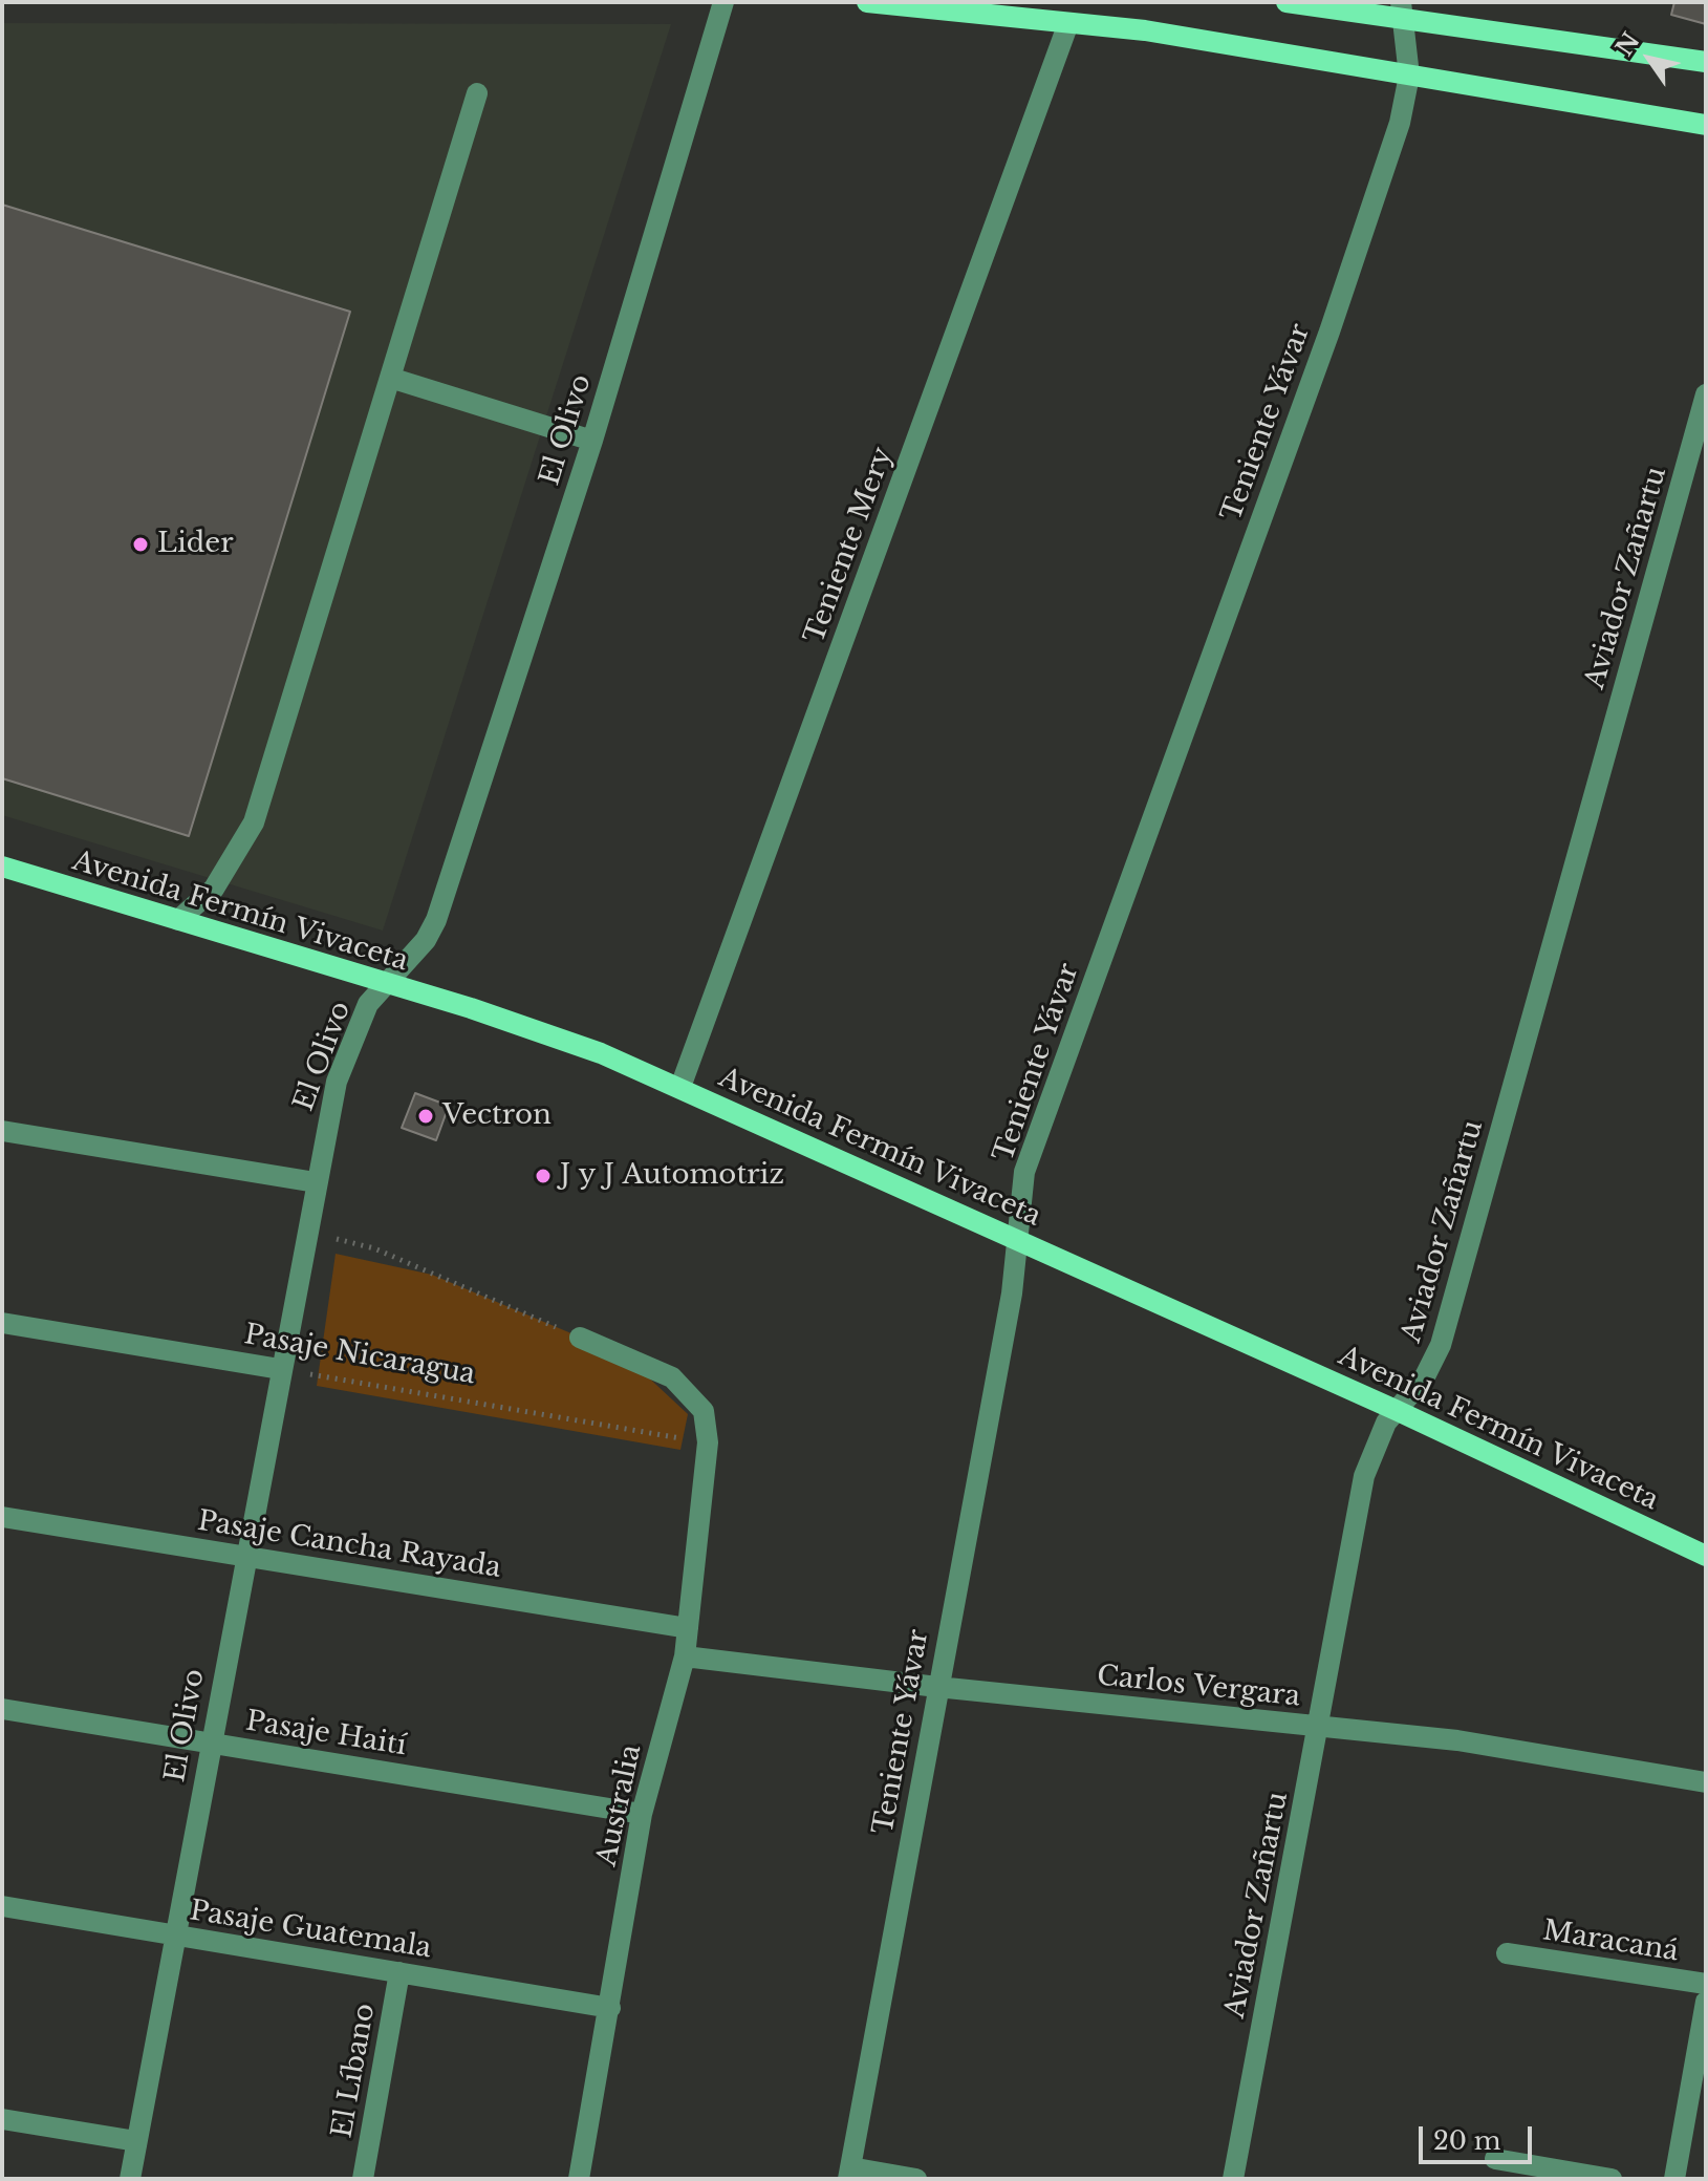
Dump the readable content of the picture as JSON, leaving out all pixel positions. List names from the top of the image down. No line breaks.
{"streets":{"main road":["Avenida Fermín Vivaceta"],"street":["Teniente Yávar","El Olivo","Teniente Mery","Aviador Zañartu","Pasaje Nicaragua","Pasaje Cancha Rayada","Carlos Vergara","Pasaje Haití","Australia","Pasaje Guatemala","Maracaná","El Líbano"]},"crossings":[["Teniente Yávar","Avenida Fermín Vivaceta"],["Teniente Yávar","Carlos Vergara"],["El Olivo","Avenida Fermín Vivaceta"],["El Olivo","Pasaje Nicaragua"],["El Olivo","Pasaje Cancha Rayada"],["El Olivo","Pasaje Haití"],["El Olivo","Pasaje Guatemala"],["Teniente Mery","Avenida Fermín Vivaceta"],["Aviador Zañartu","Avenida Fermín Vivaceta"],["Aviador Zañartu","Carlos Vergara"],["Pasaje Nicaragua","Australia"],["Pasaje Cancha Rayada","Australia"],["Carlos Vergara","Australia"],["Pasaje Haití","Australia"],["Australia","Pasaje Guatemala"],["Pasaje Guatemala","El Líbano"]],"places":["Lider","Vectron","J y J Automotriz"],"scale_bar":"20 m","north":"top left"}
